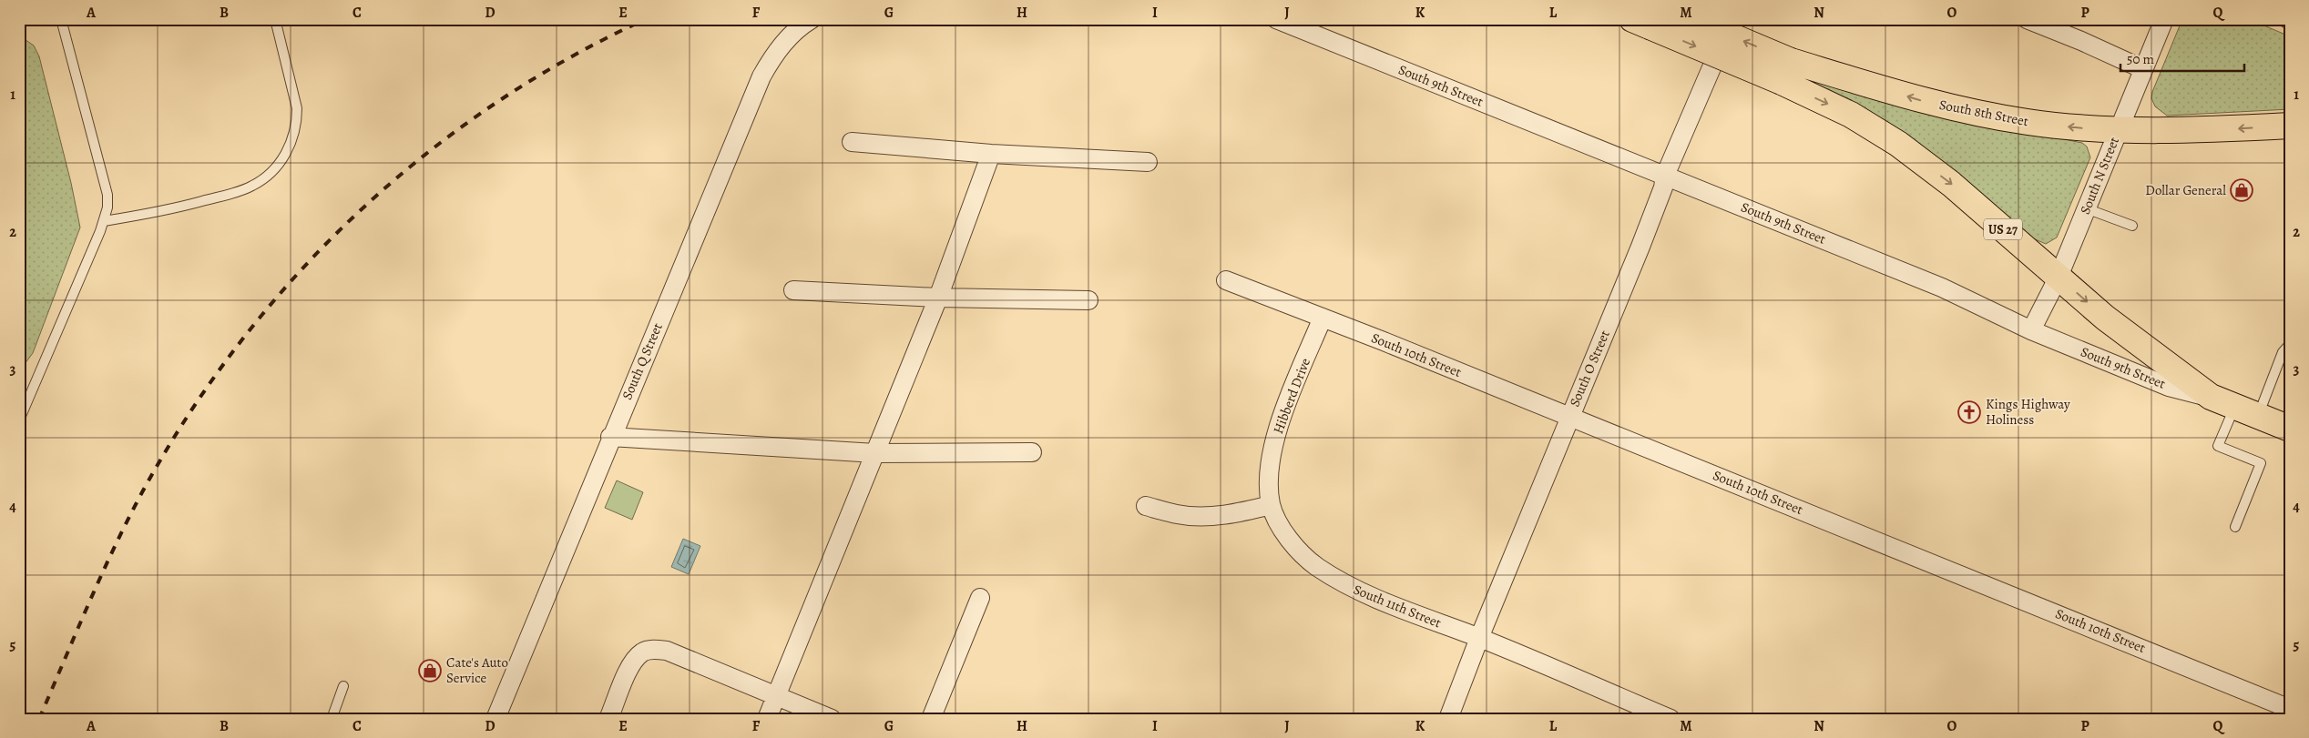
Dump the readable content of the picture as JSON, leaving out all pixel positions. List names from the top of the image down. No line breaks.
{"streets":{"highway":["South 9th Street","South 8th Street","US 27"],"street":["South N Street","South 10th Street","South Q Street","South O Street","Hibberd Drive","South 11th Street"]},"crossings":[["South 9th Street","South N Street"],["South 9th Street","US 27"],["South 9th Street","South O Street"],["South 8th Street","South N Street"],["South 8th Street","US 27"],["South N Street","US 27"],["South 10th Street","South O Street"],["South 10th Street","Hibberd Drive"],["South O Street","South 11th Street"],["Hibberd Drive","South 11th Street"]],"one_way":["South 8th Street"],"places":{"shop":["Dollar General","Cate's Auto Service"],"church":["Kings Highway Holiness"]},"scale_bar":"50 m","grid":{"columns":["A","B","C","D","E","F","G","H","I","J","K","L","M","N","O","P","Q"],"rows":["1","2","3","4","5"]}}
